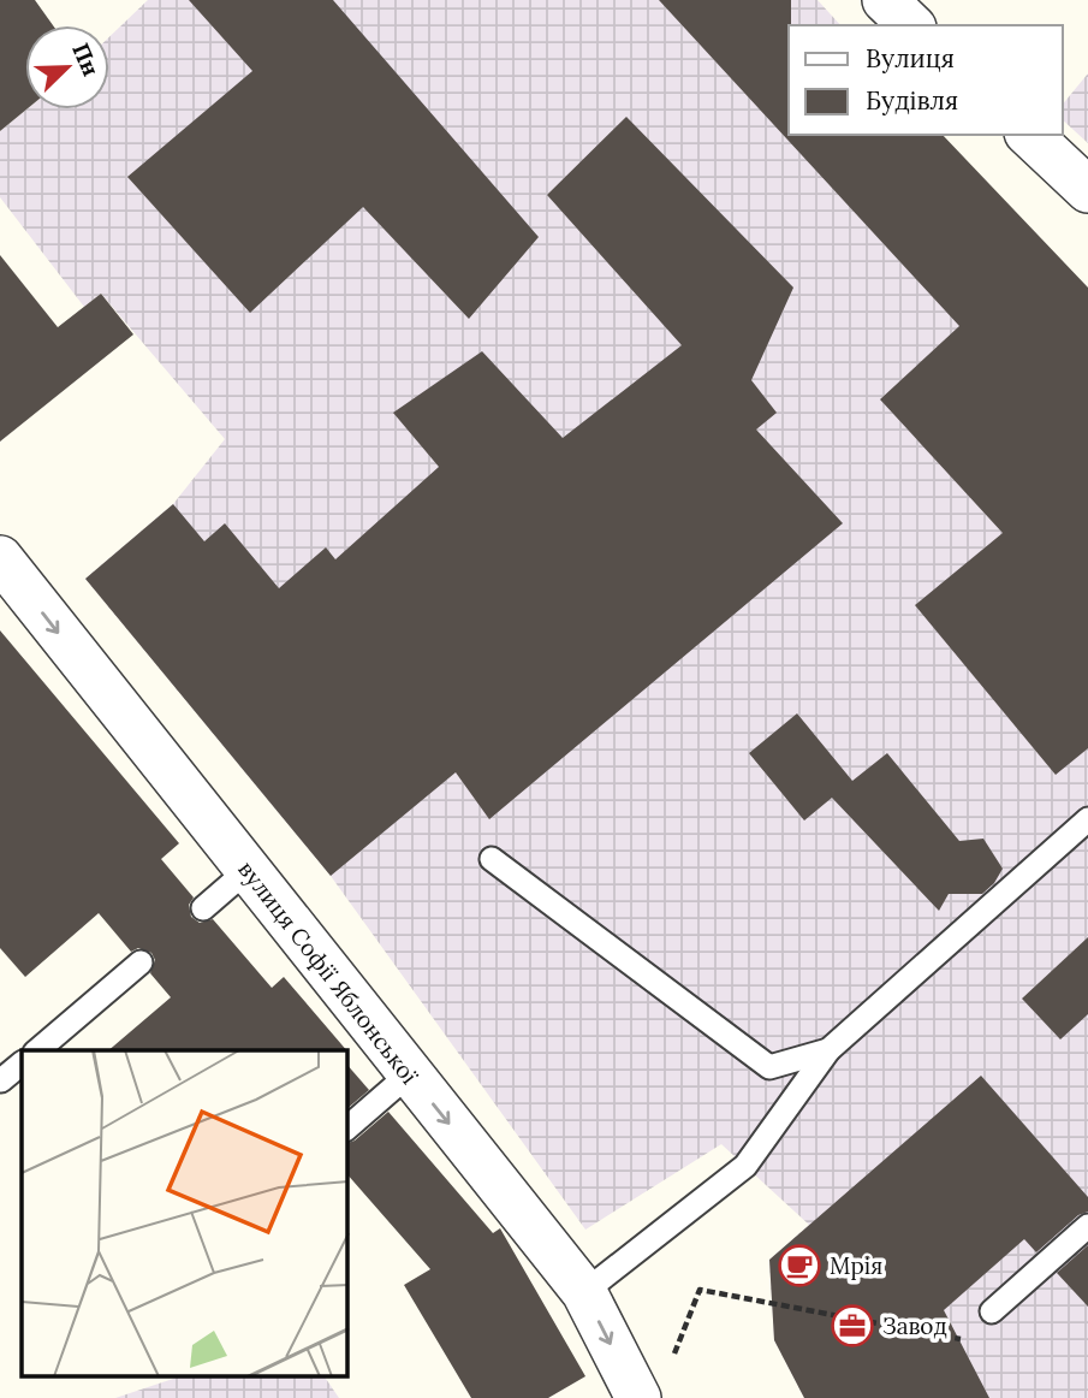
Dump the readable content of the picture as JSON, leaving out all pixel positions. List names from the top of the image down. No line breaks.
{"streets":{"street":["вулиця Софії Яблонської"]},"one_way":["вулиця Софії Яблонської"],"places":{"cafe":["Мрія"],"office":["Завод"]},"legend":["Вулиця","Будівля"],"north":"top right"}
